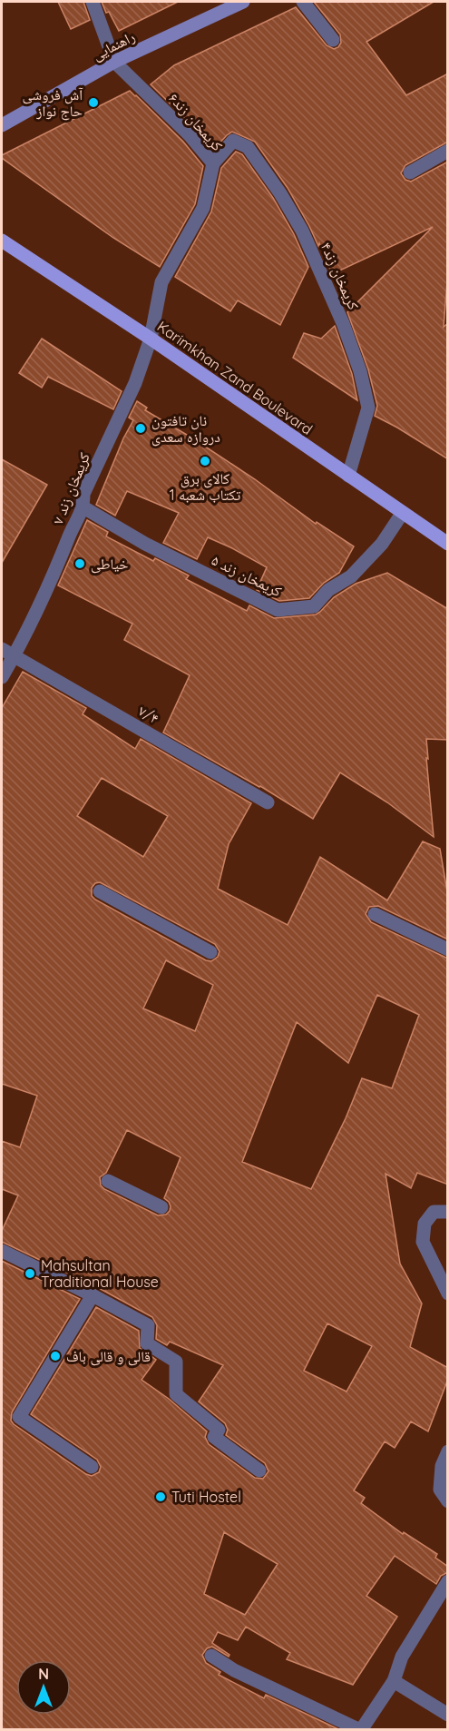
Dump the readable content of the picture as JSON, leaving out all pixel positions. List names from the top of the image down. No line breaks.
{"streets":{"main road":["Karimkhan Zand Boulevard"],"street":["راهنمایی","کریمخان زند۶","کریمخان زند۴","کریمخان زند ۷","کریمخان زند ۵","۷/۴"]},"crossings":[["راهنمایی","کریمخان زند۶"],["کریمخان زند۶","کریمخان زند۴"],["کریمخان زند۶","Karimkhan Zand Boulevard"],["کریمخان زند۶","کریمخان زند ۷"],["کریمخان زند۴","Karimkhan Zand Boulevard"],["Karimkhan Zand Boulevard","کریمخان زند ۷"],["Karimkhan Zand Boulevard","کریمخان زند ۵"],["کریمخان زند ۷","کریمخان زند ۵"],["کریمخان زند ۷","۷/۴"]],"places":["آش فروشی حاج نواز","نان تافتون دروازه سعدی","کالای برق تکتاب شعبه 1","خیاطی","Mahsultan Traditional House","قالی و قالی باف","Tuti Hostel"],"north":"top"}
